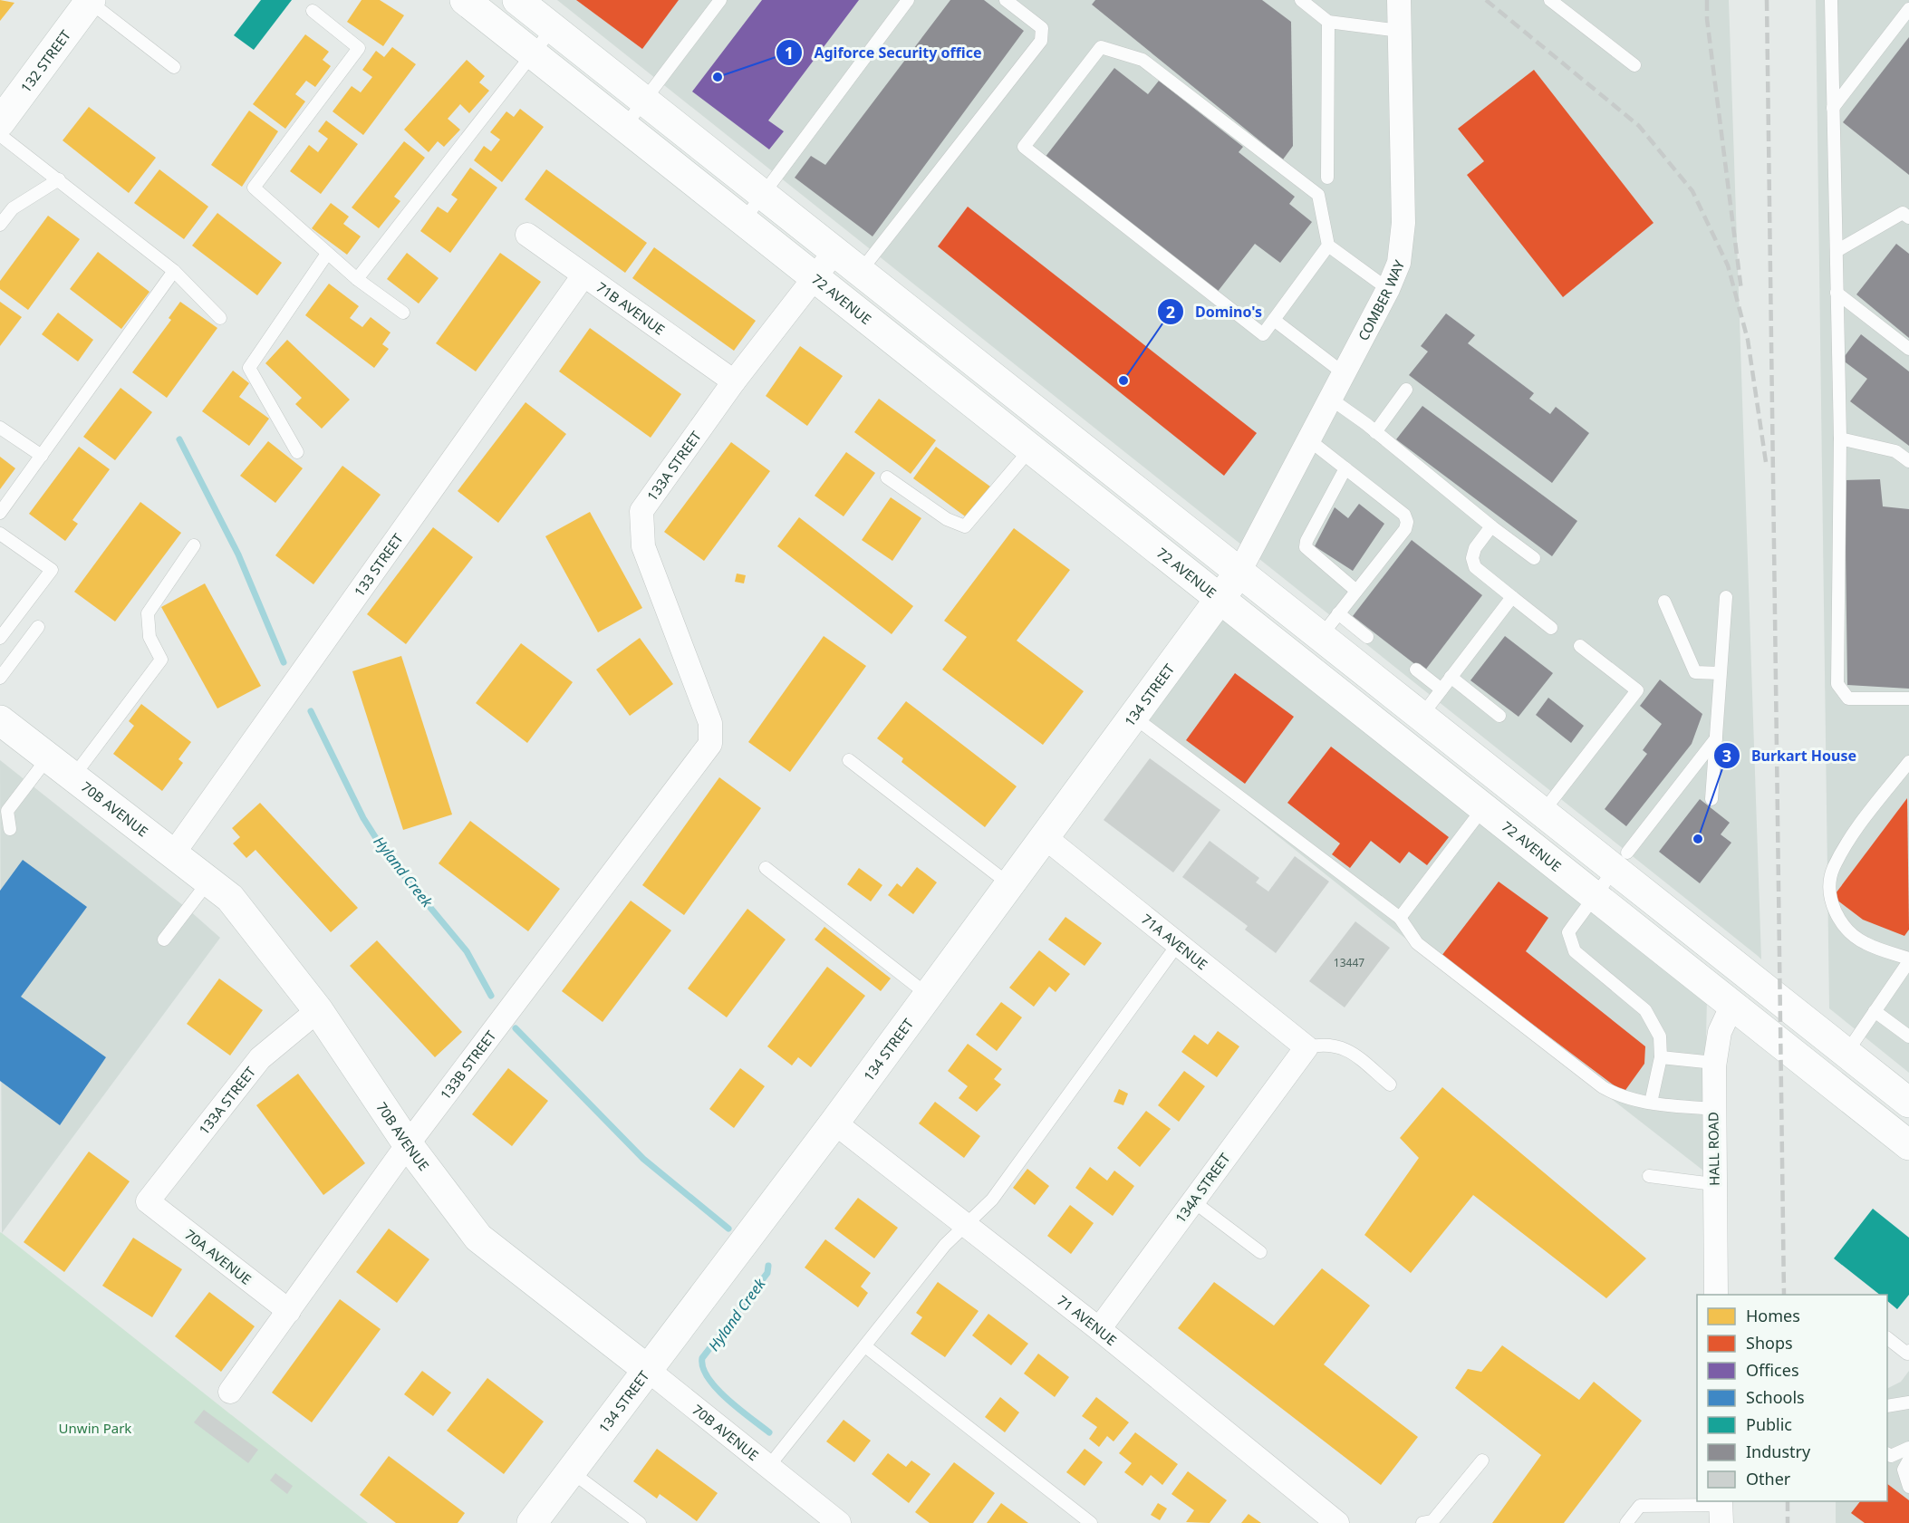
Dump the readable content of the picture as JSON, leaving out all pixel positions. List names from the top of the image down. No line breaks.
{"streets":{"main road":["132 STREET","72 AVENUE","134 STREET","70B AVENUE"],"street":["COMBER WAY","71B AVENUE","133A STREET","133 STREET","71A AVENUE","133B STREET","HALL ROAD","134A STREET","70A AVENUE","71 AVENUE"]},"crossings":[["72 AVENUE","133A STREET"],["72 AVENUE","134 STREET"],["72 AVENUE","HALL ROAD"],["COMBER WAY","134 STREET"],["71B AVENUE","133A STREET"],["71B AVENUE","133 STREET"],["133A STREET","70B AVENUE"],["133A STREET","133B STREET"],["133A STREET","70A AVENUE"],["133 STREET","70B AVENUE"],["134 STREET","70B AVENUE"],["134 STREET","71A AVENUE"],["134 STREET","71 AVENUE"],["70B AVENUE","133B STREET"],["71A AVENUE","134A STREET"],["133B STREET","70A AVENUE"],["134A STREET","71 AVENUE"]],"water":["Hyland Creek"],"parks":["Unwin Park"],"places":["Agiforce Security office","Domino's","Burkart House"],"house_numbers":["13447"],"legend":["Homes","Shops","Offices","Schools","Public","Industry","Other"]}
